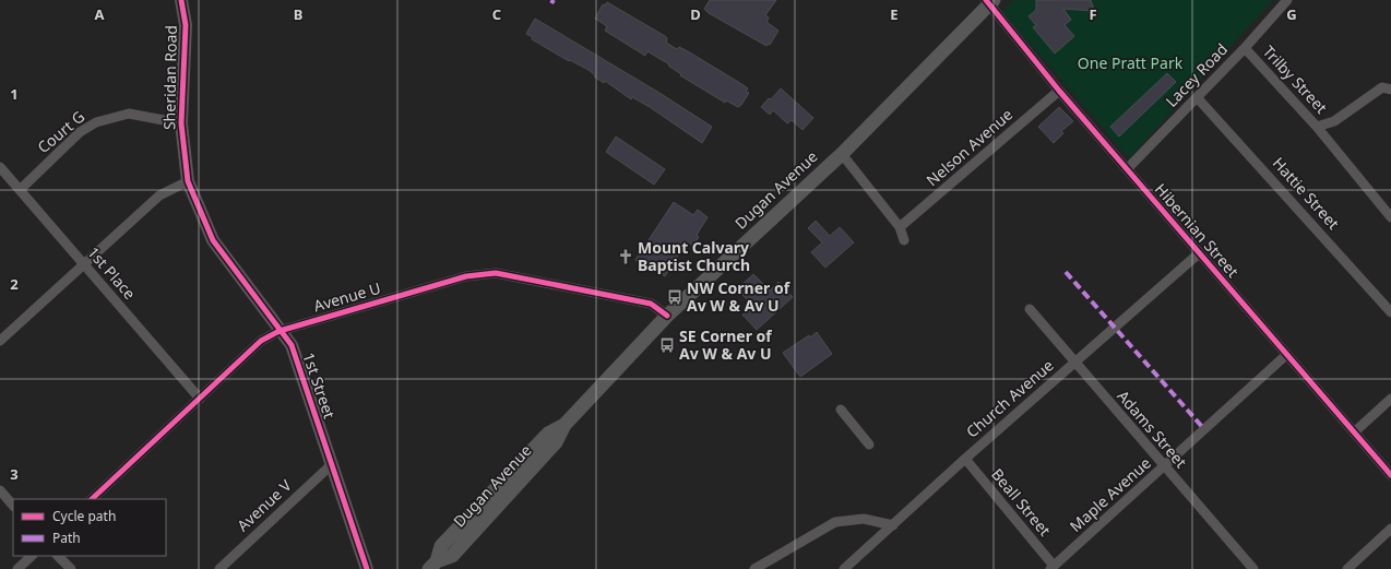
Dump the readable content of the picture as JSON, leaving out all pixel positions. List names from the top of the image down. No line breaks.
{"streets":{"main road":["Dugan Avenue"],"street":["Lacey Road","Sheridan Road","Trilby Street","Court G","Nelson Avenue","Hattie Street","Hibernian Street","1st Place","Avenue U","1st Street","Church Avenue","Adams Street","Maple Avenue","Beall Street","Avenue V"]},"crossings":[["Lacey Road","Trilby Street"],["Lacey Road","Hattie Street"],["Lacey Road","Hibernian Street"],["Sheridan Road","Court G"],["Sheridan Road","1st Street"],["Court G","1st Place"],["Nelson Avenue","Hibernian Street"],["Dugan Avenue","Hibernian Street"],["Dugan Avenue","Avenue U"],["Hibernian Street","Church Avenue"],["Hibernian Street","Maple Avenue"],["1st Place","Avenue U"],["Avenue U","1st Street"],["1st Street","Avenue V"],["Church Avenue","Adams Street"],["Church Avenue","Beall Street"],["Adams Street","Maple Avenue"],["Maple Avenue","Beall Street"]],"parks":["One Pratt Park"],"places":{"church":["Mount Calvary Baptist Church"],"bus stop":["NW Corner of Av W & Av U","SE Corner of Av W & Av U"]},"legend":["Cycle path","Path"],"grid":{"columns":["A","B","C","D","E","F","G"],"rows":["1","2","3"]}}
